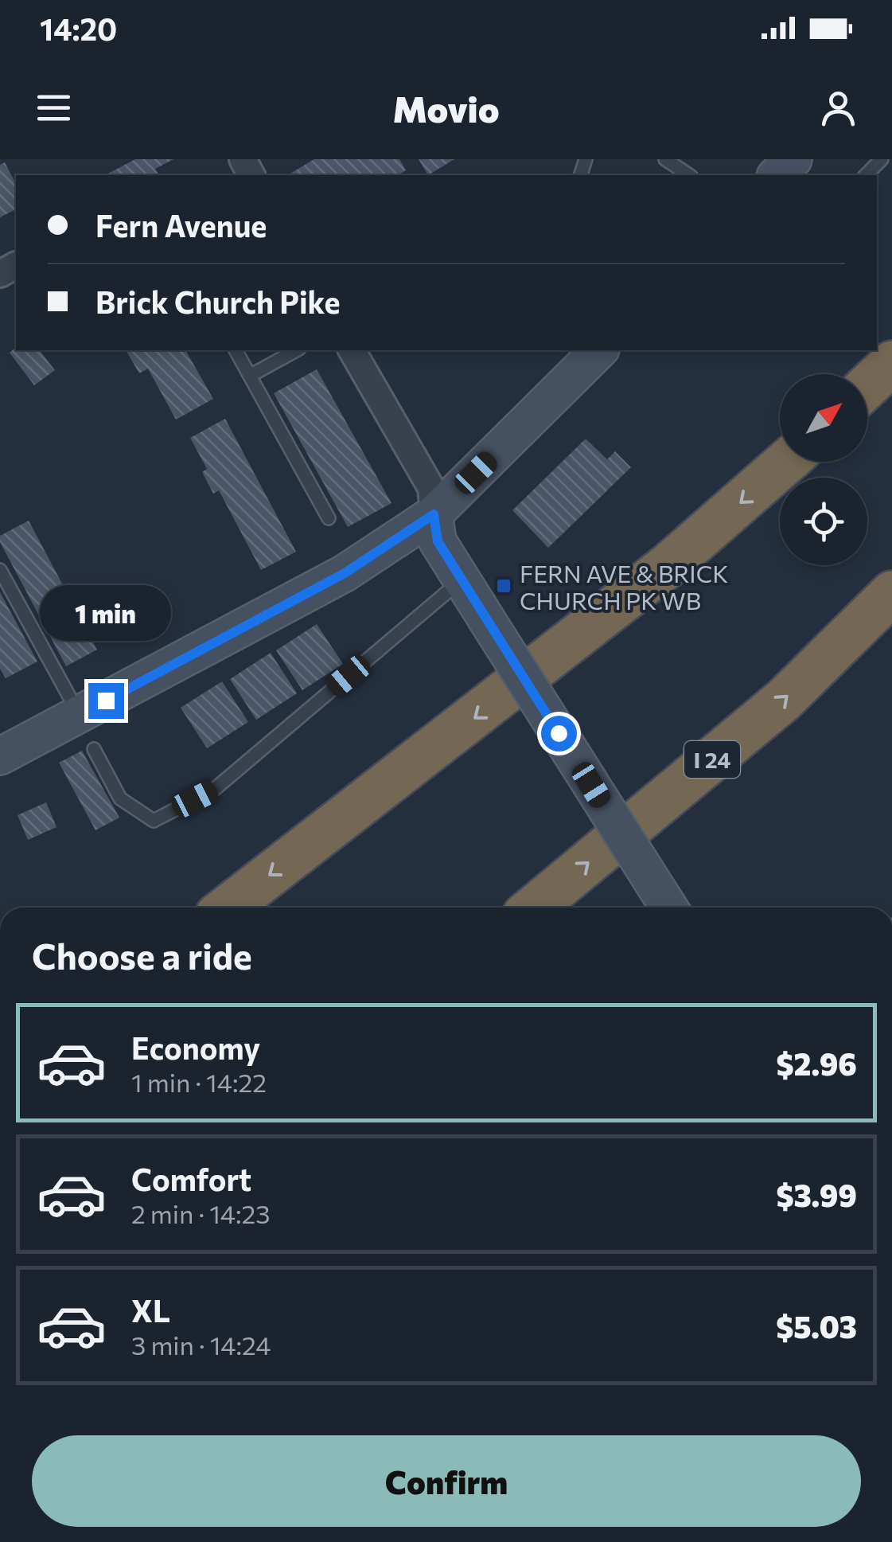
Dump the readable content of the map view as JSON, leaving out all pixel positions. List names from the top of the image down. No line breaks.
{"streets":{"highway":["I 24"]},"places":{"transit":["FERN AVE & BRICK CHURCH PK WB"]},"north":"top right","page":{"status":"14:20","header":"Movio","banner":["Fern Avenue","Brick Church Pike"],"bubble":"1 min","heading":"Choose a ride","list":[{"name":"Economy","note":"1 min · 14:22","value":"$2.96"},{"name":"Comfort","note":"2 min · 14:23","value":"$3.99"},{"name":"XL","note":"3 min · 14:24","value":"$5.03"}],"buttons":"Confirm"}}
